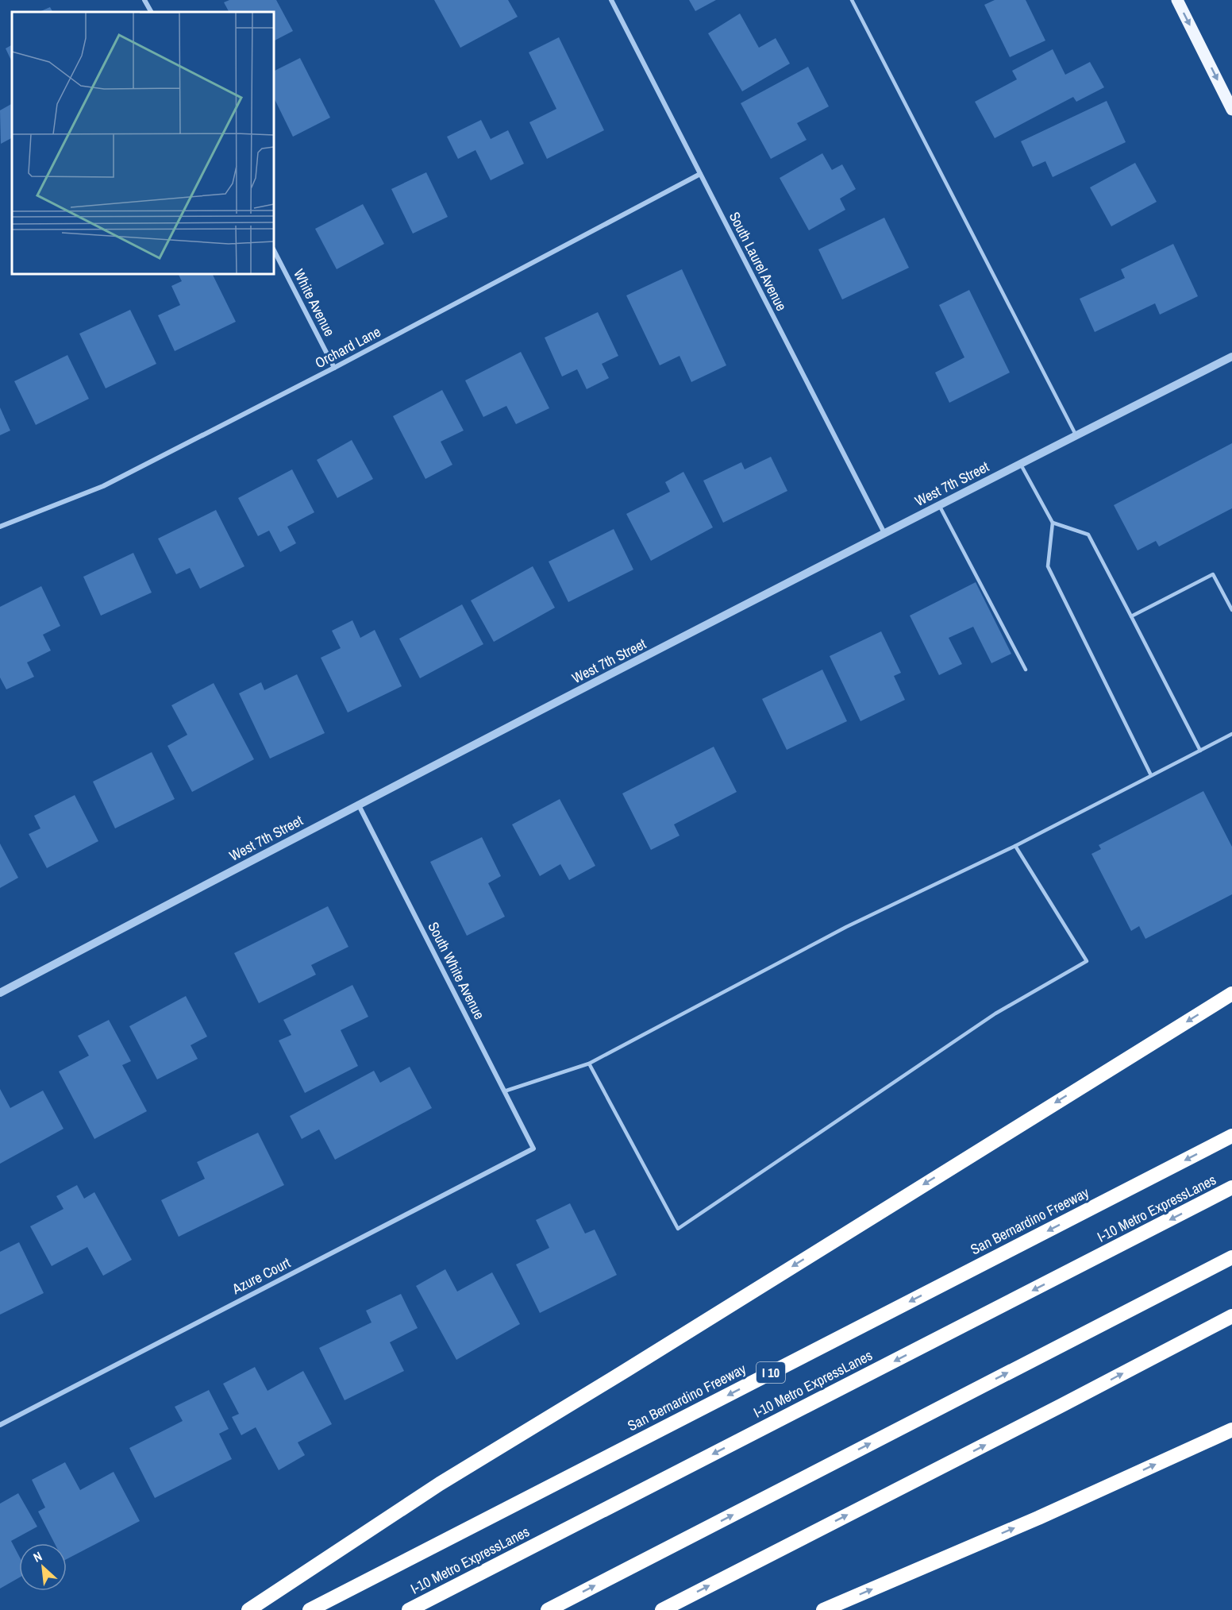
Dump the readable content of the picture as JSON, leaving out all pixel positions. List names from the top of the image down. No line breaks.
{"streets":{"highway":["I-10 Metro ExpressLanes","San Bernardino Freeway","I 10"],"street":["South Laurel Avenue","White Avenue","Orchard Lane","West 7th Street","South White Avenue","Azure Court"]},"crossings":[["South Laurel Avenue","Orchard Lane"],["South Laurel Avenue","West 7th Street"],["White Avenue","Orchard Lane"],["West 7th Street","South White Avenue"],["South White Avenue","Azure Court"]],"north":"top left"}
